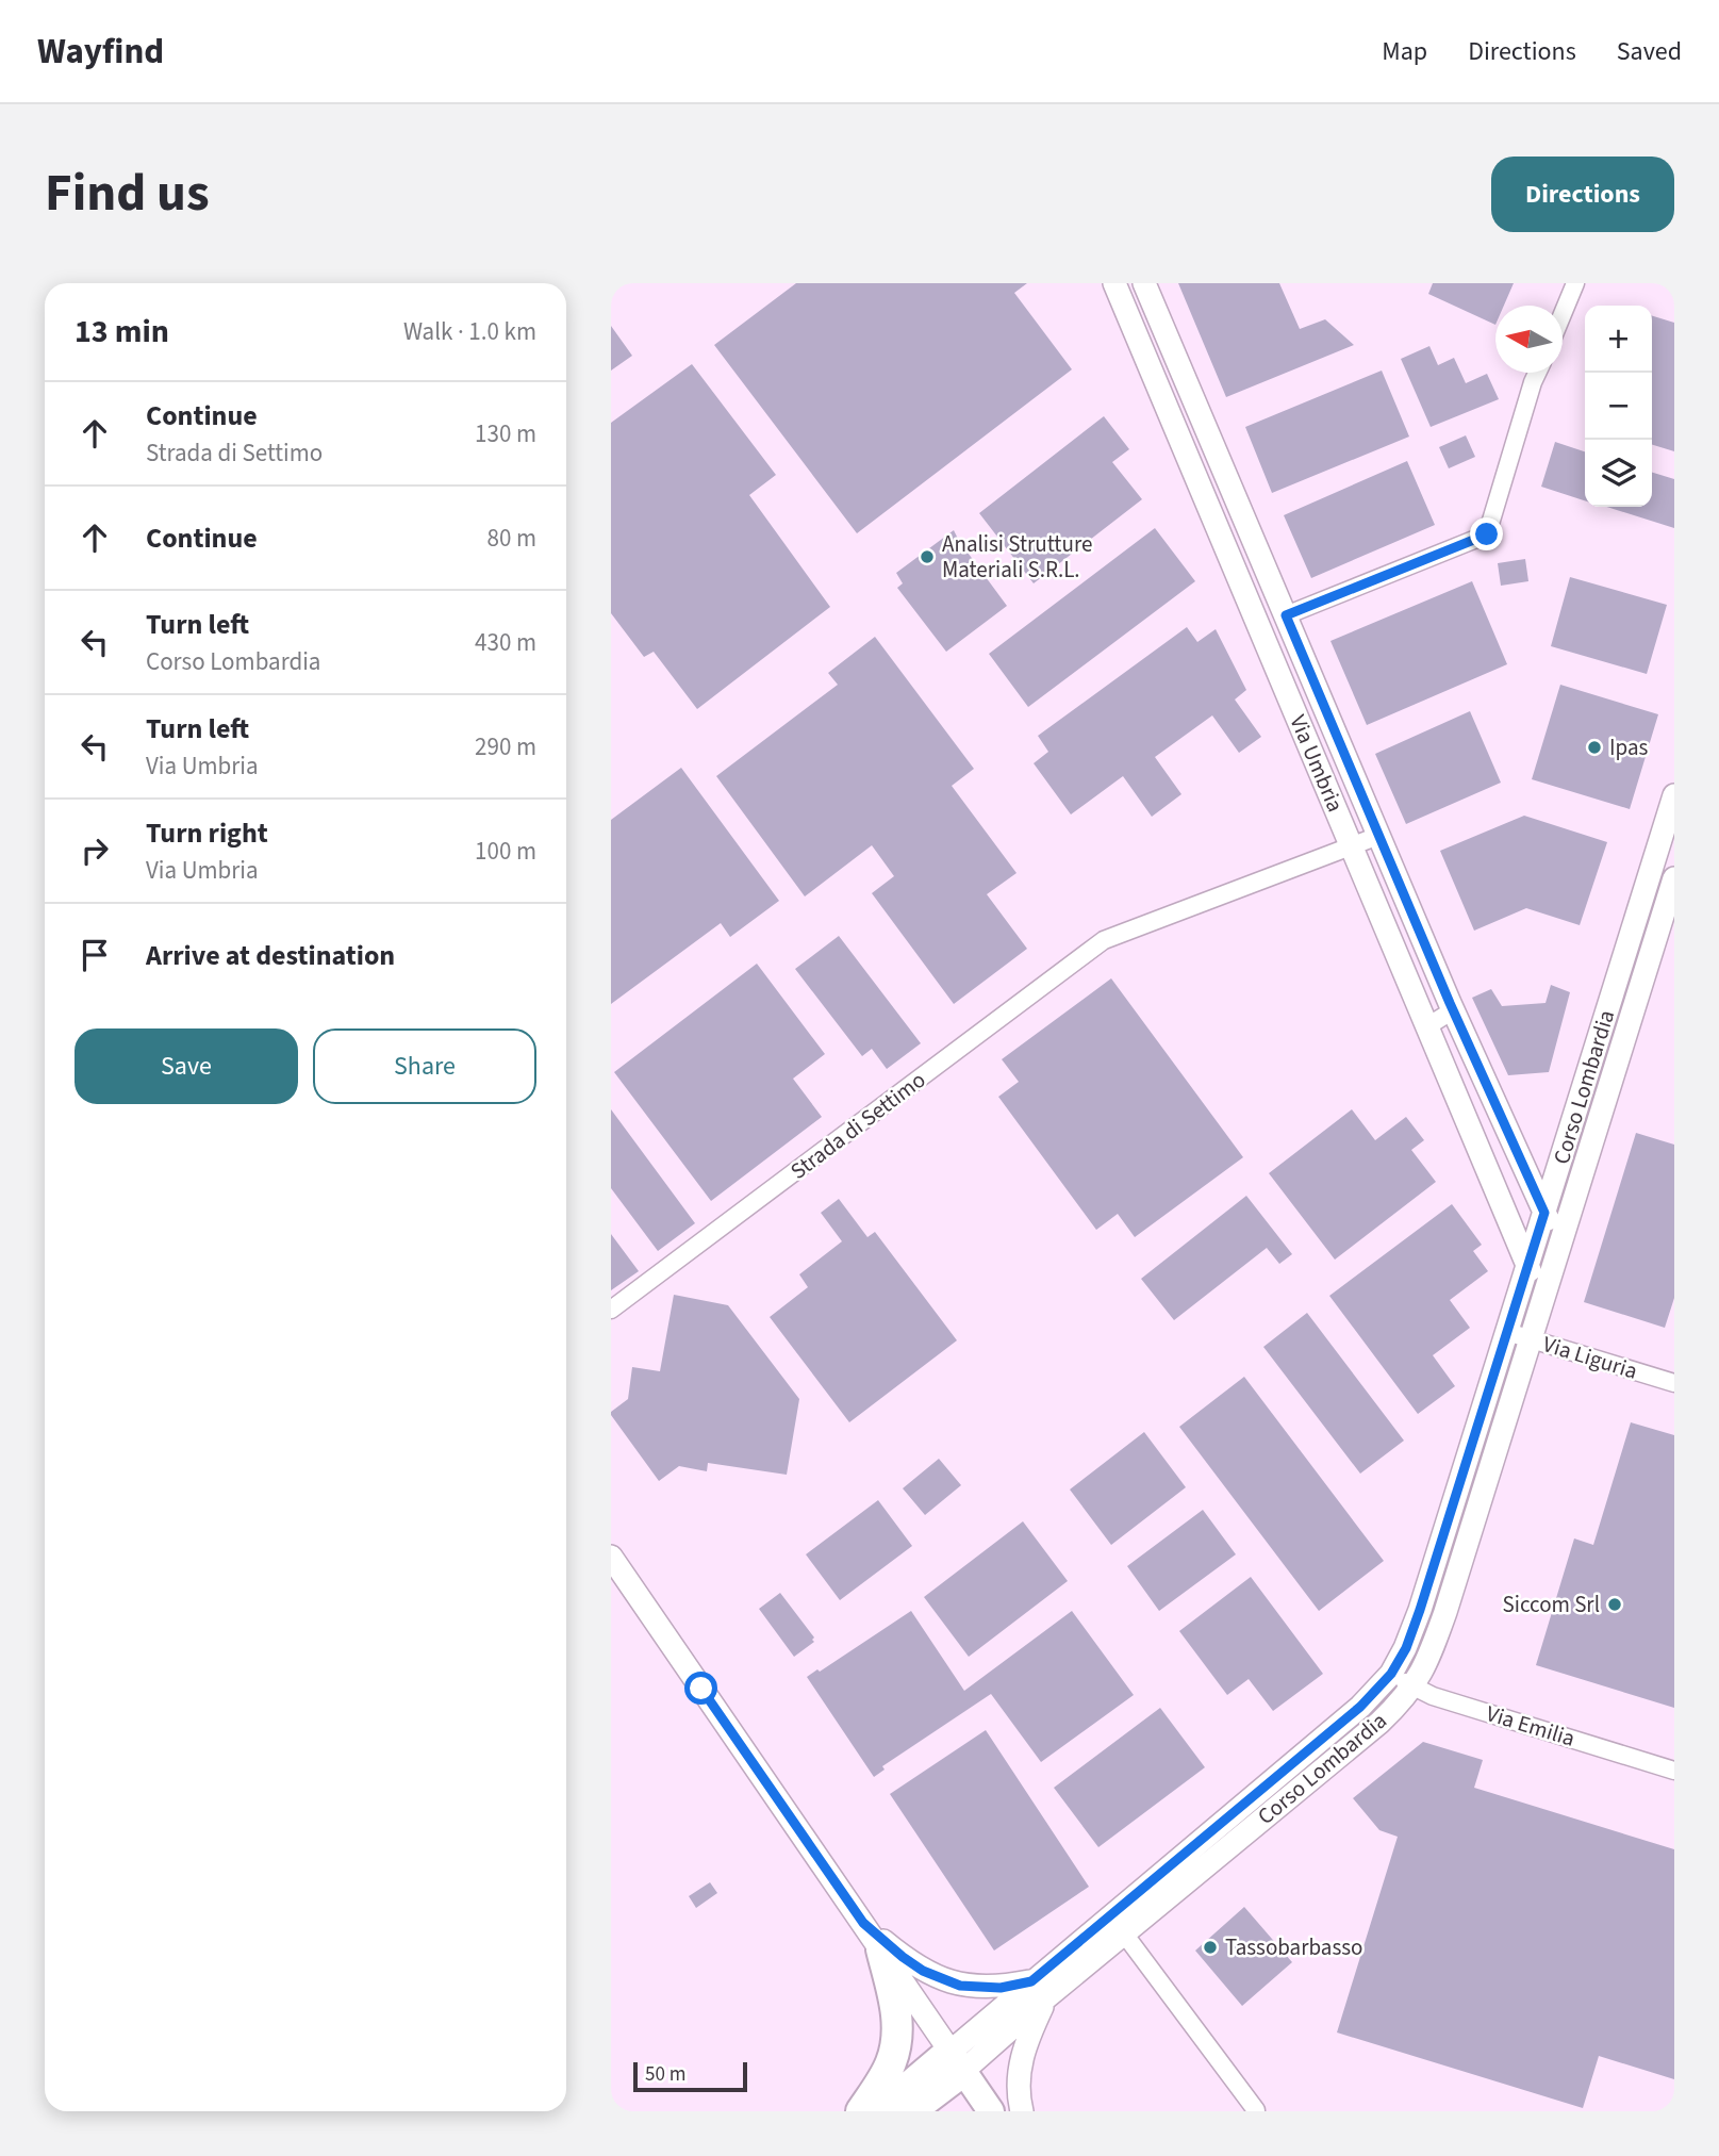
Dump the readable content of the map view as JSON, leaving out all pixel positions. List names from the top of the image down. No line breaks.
{"streets":{"street":["Via Umbria","Corso Lombardia","Strada di Settimo","Via Liguria","Via Emilia"]},"crossings":[["Via Umbria","Corso Lombardia"],["Via Umbria","Strada di Settimo"],["Corso Lombardia","Via Liguria"],["Corso Lombardia","Via Emilia"]],"places":["Analisi Strutture Materiali S.R.L.","Ipas","Siccom Srl","Tassobarbasso"],"scale_bar":"50 m","north":"left","page":{"header":"Wayfind","nav":["Map","Directions","Saved"],"title":"Find us","buttons":["Directions",["Save","Share"]],"heading":["13 min","Walk · 1.0 km"],"map_buttons":["+","−"],"list":[["Continue","Strada di Settimo","130 m"],["Continue","80 m"],["Turn left","Corso Lombardia","430 m"],["Turn left","Via Umbria","290 m"],["Turn right","Via Umbria","100 m"],"Arrive at destination"],"scale":"50 m"}}
